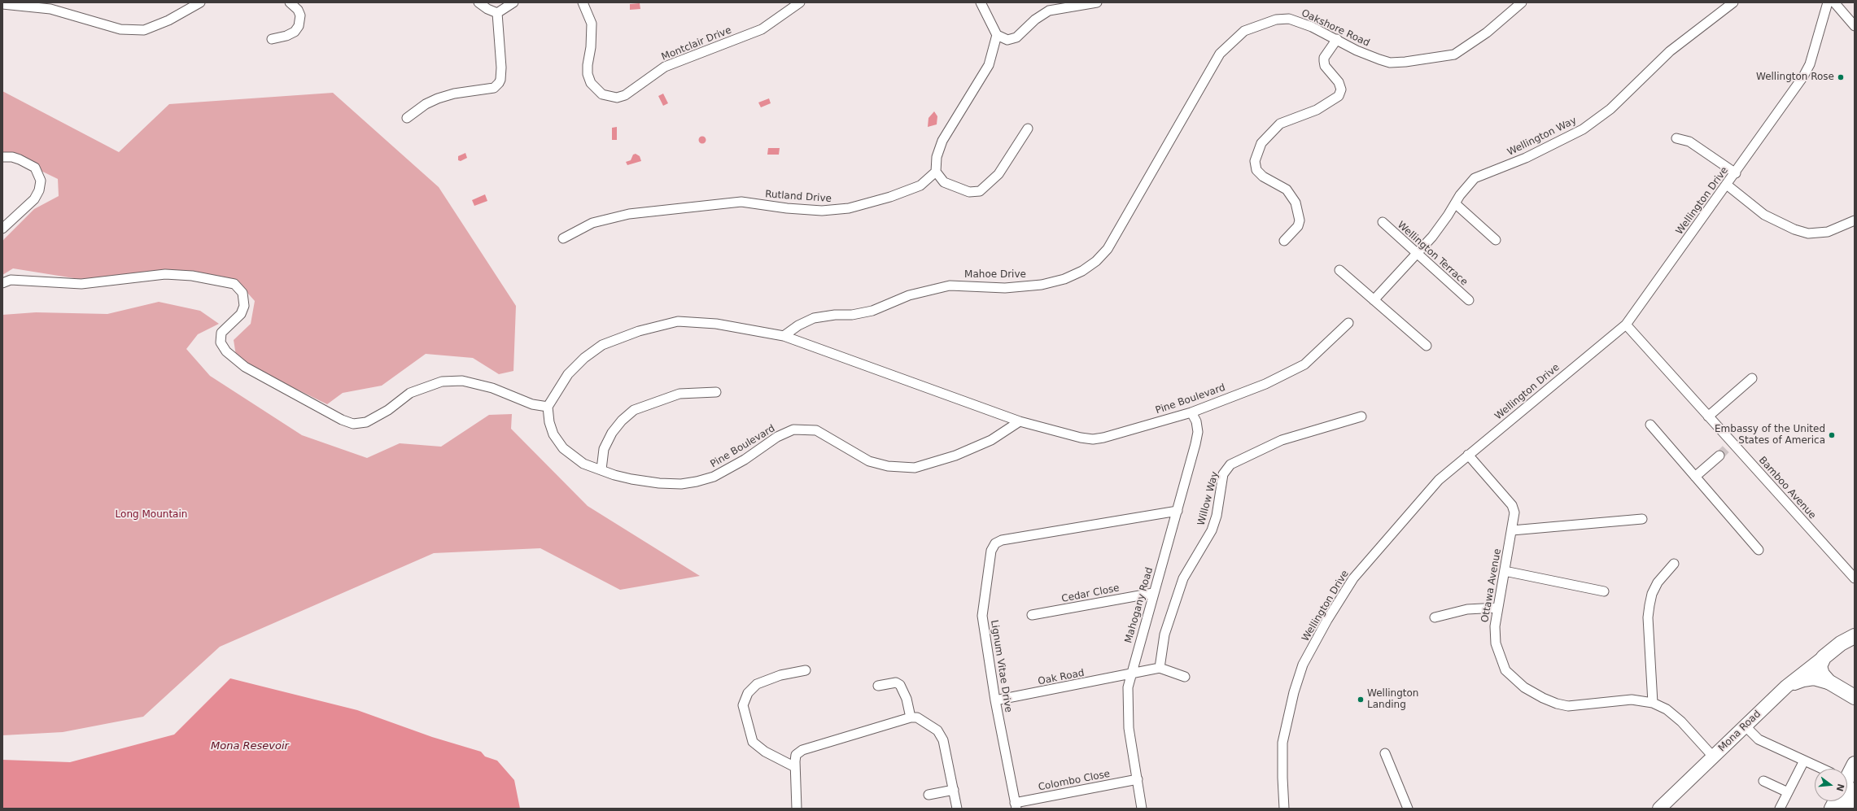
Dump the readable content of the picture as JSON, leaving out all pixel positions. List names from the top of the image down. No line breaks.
{"streets":{"street":["Oakshore Road","Montclair Drive","Wellington Way","Rutland Drive","Wellington Drive","Wellington Terrace","Mahoe Drive","Pine Boulevard","Bamboo Avenue","Willow Way","Ottawa Avenue","Cedar Close","Mahogany Road","Lignum Vitae Drive","Oak Road","Mona Road","Colombo Close"]},"crossings":[["Oakshore Road","Mahoe Drive"],["Wellington Way","Wellington Terrace"],["Wellington Drive","Bamboo Avenue"],["Wellington Drive","Ottawa Avenue"],["Mahoe Drive","Pine Boulevard"],["Pine Boulevard","Mahogany Road"],["Ottawa Avenue","Mona Road"],["Cedar Close","Mahogany Road"],["Mahogany Road","Lignum Vitae Drive"],["Mahogany Road","Oak Road"],["Mahogany Road","Colombo Close"],["Lignum Vitae Drive","Oak Road"],["Lignum Vitae Drive","Colombo Close"]],"water":["Mona Resevoir"],"parks":["Long Mountain"],"places":["Wellington Rose","Embassy of the United States of America","Wellington Landing"],"north":"right"}
